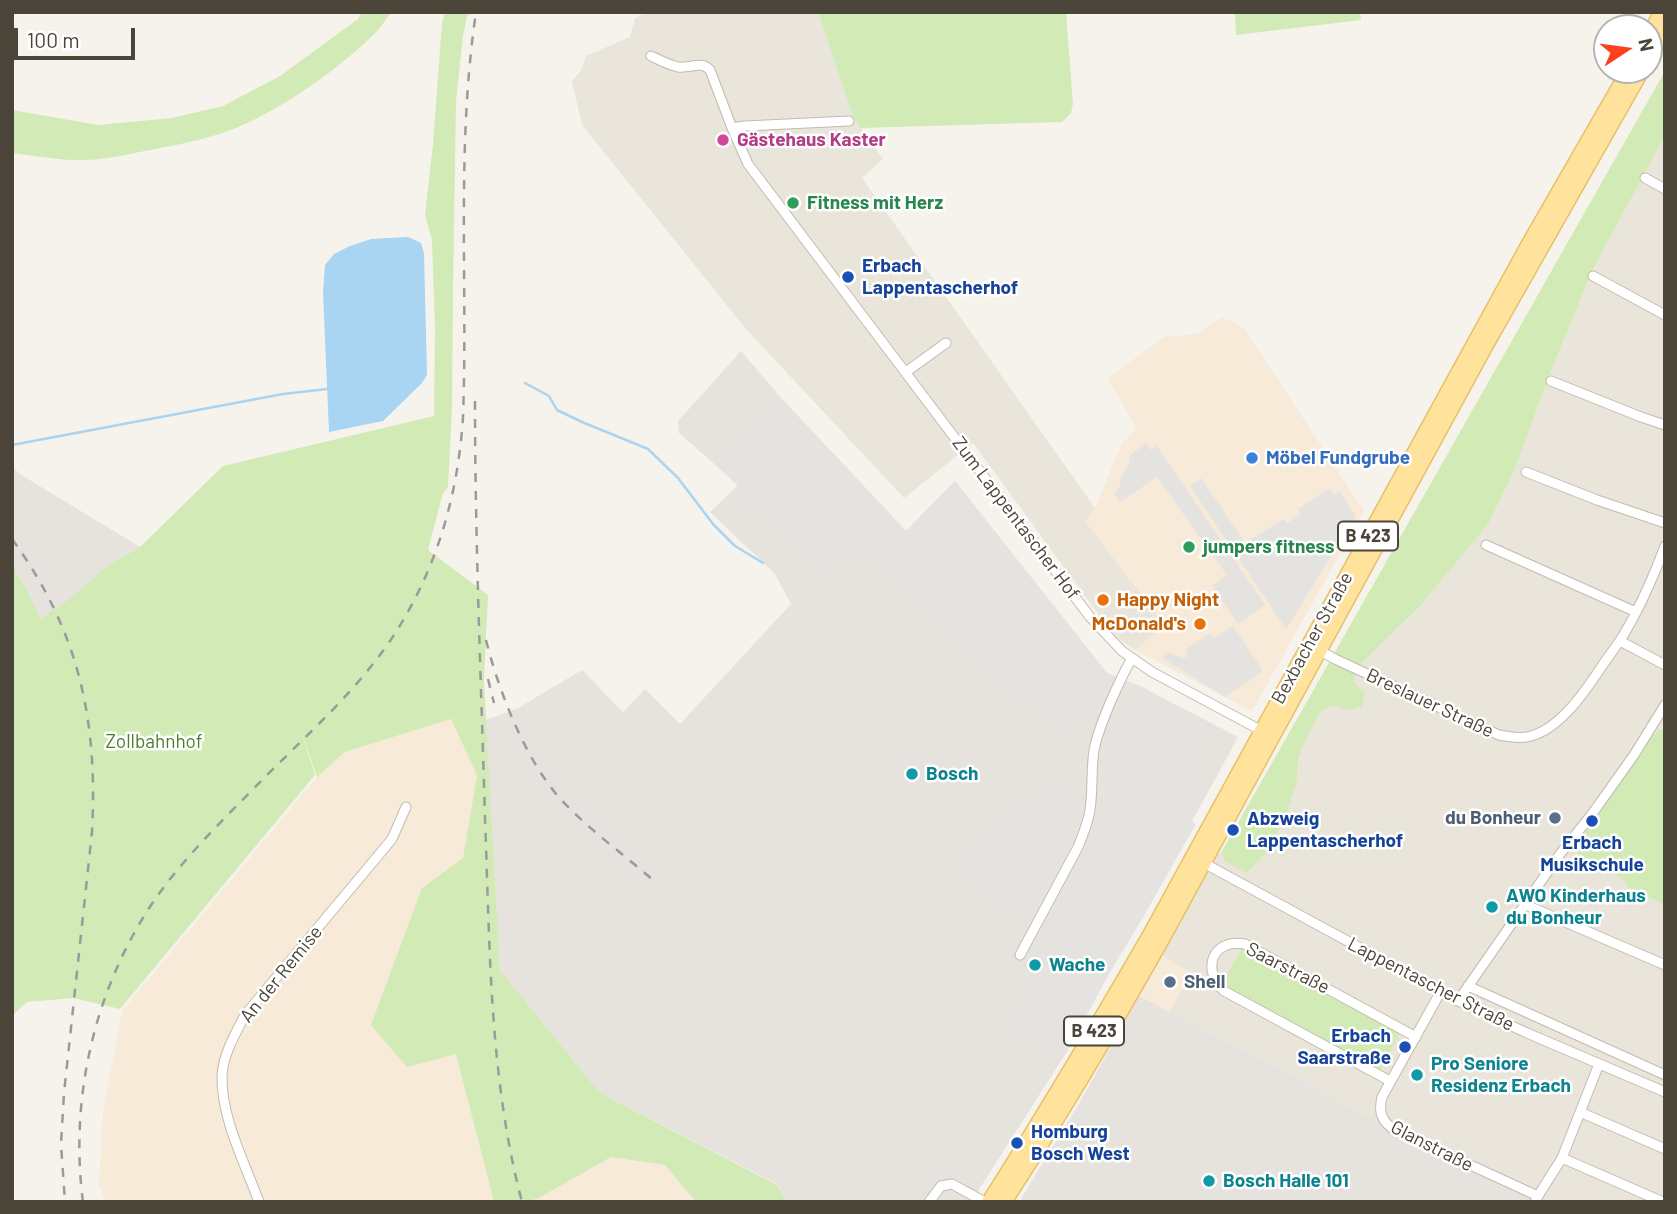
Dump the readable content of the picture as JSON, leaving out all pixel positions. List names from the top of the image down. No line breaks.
{"streets":{"main road":["B 423","Bexbacher Straße"],"street":["Zum Lappentascher Hof","Breslauer Straße","Saarstraße","An der Remise","Lappentascher Straße","Glanstraße"]},"crossings":[["Zum Lappentascher Hof","Bexbacher Straße"],["Bexbacher Straße","Breslauer Straße"],["Bexbacher Straße","Lappentascher Straße"],["Saarstraße","Glanstraße"],["Lappentascher Straße","Glanstraße"]],"parks":["Zollbahnhof"],"places":["Gästehaus Kaster","Fitness mit Herz","Erbach Lappentascherhof","Möbel Fundgrube","jumpers fitness","Happy Night","McDonald's","Bosch","du Bonheur","Erbach Musikschule","Abzweig Lappentascherhof","AWO Kinderhaus du Bonheur","Wache","Shell","Erbach Saarstraße","Pro Seniore Residenz Erbach","Homburg Bosch West","Bosch Halle 101"],"scale_bar":"100 m","north":"right"}
